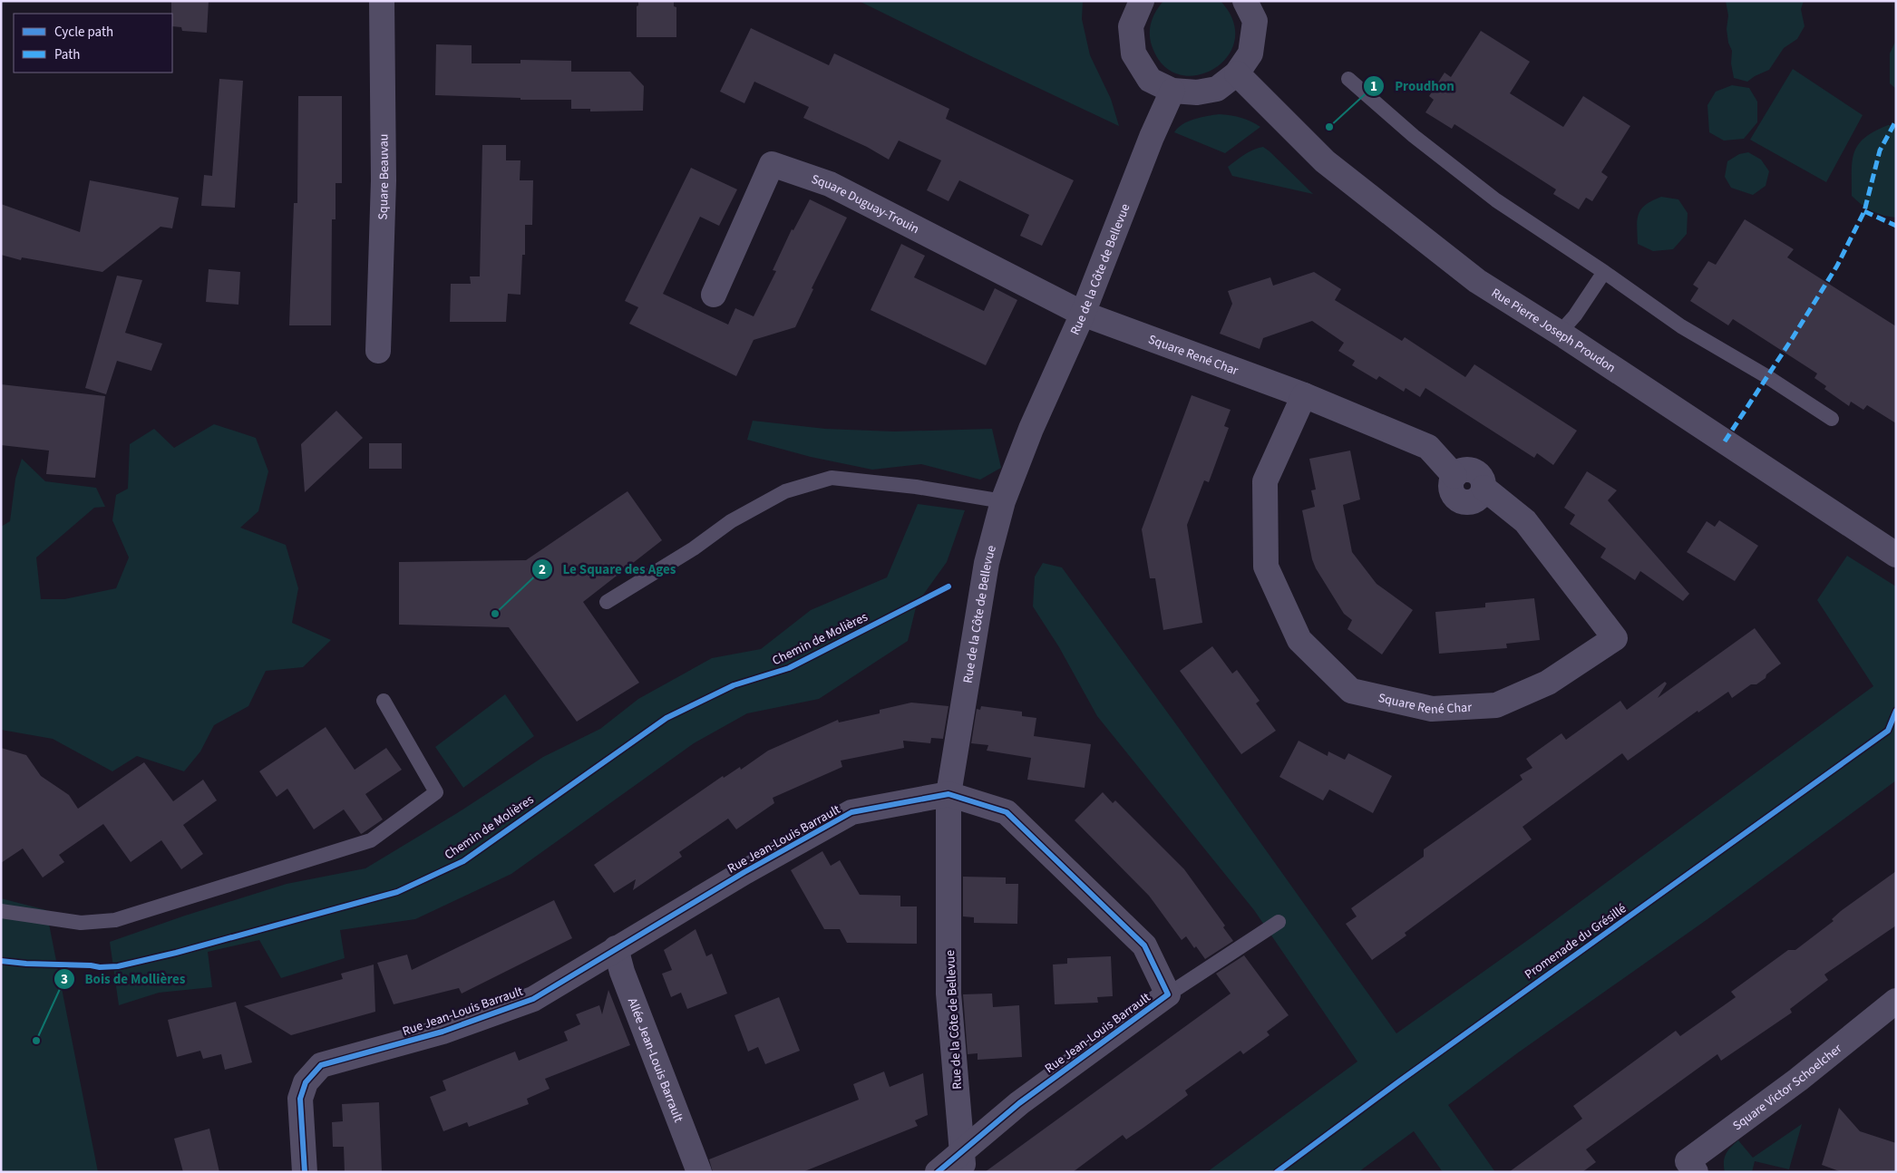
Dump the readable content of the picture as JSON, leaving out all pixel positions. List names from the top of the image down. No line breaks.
{"streets":{"street":["Square Beauvau","Square Duguay-Trouin","Rue de la Côte de Bellevue","Rue Pierre Joseph Proudon","Square René Char","Rue Jean-Louis Barrault","Allée Jean-Louis Barrault","Square Victor Schoelcher"],"cycle path":["Chemin de Molières","Promenade du Grésillé"]},"crossings":[["Square Duguay-Trouin","Rue de la Côte de Bellevue"],["Square Duguay-Trouin","Square René Char"],["Rue de la Côte de Bellevue","Square René Char"],["Rue de la Côte de Bellevue","Rue Jean-Louis Barrault"],["Rue Jean-Louis Barrault","Allée Jean-Louis Barrault"]],"places":["Proudhon","Le Square des Ages","Bois de Mollières"],"legend":["Cycle path","Path"]}
